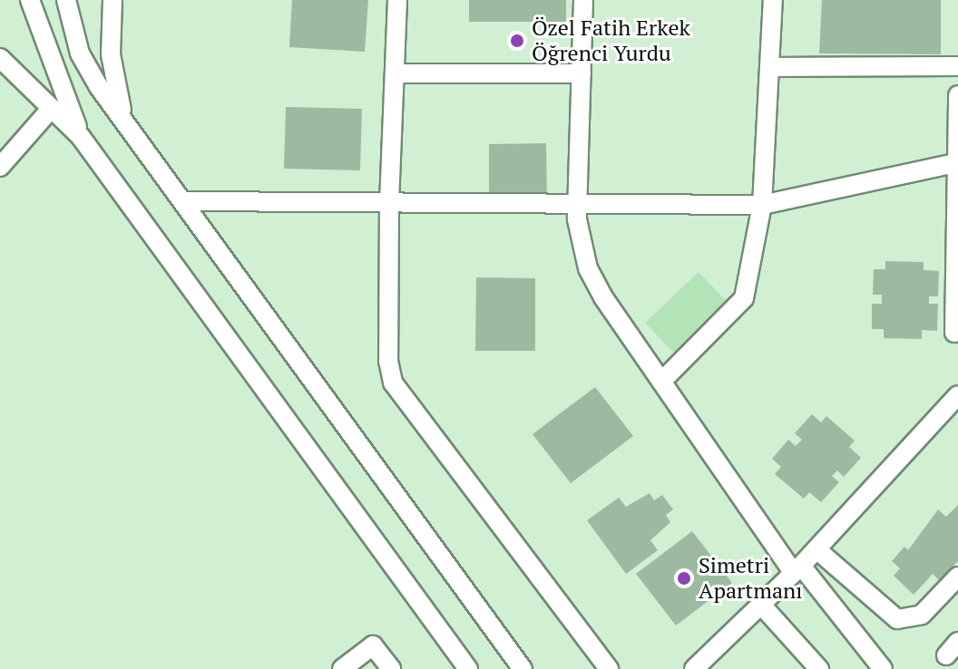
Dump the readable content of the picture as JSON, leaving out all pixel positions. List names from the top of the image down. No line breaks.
{"places":["Özel Fatih Erkek Öğrenci Yurdu","Simetri Apartmanı"]}
